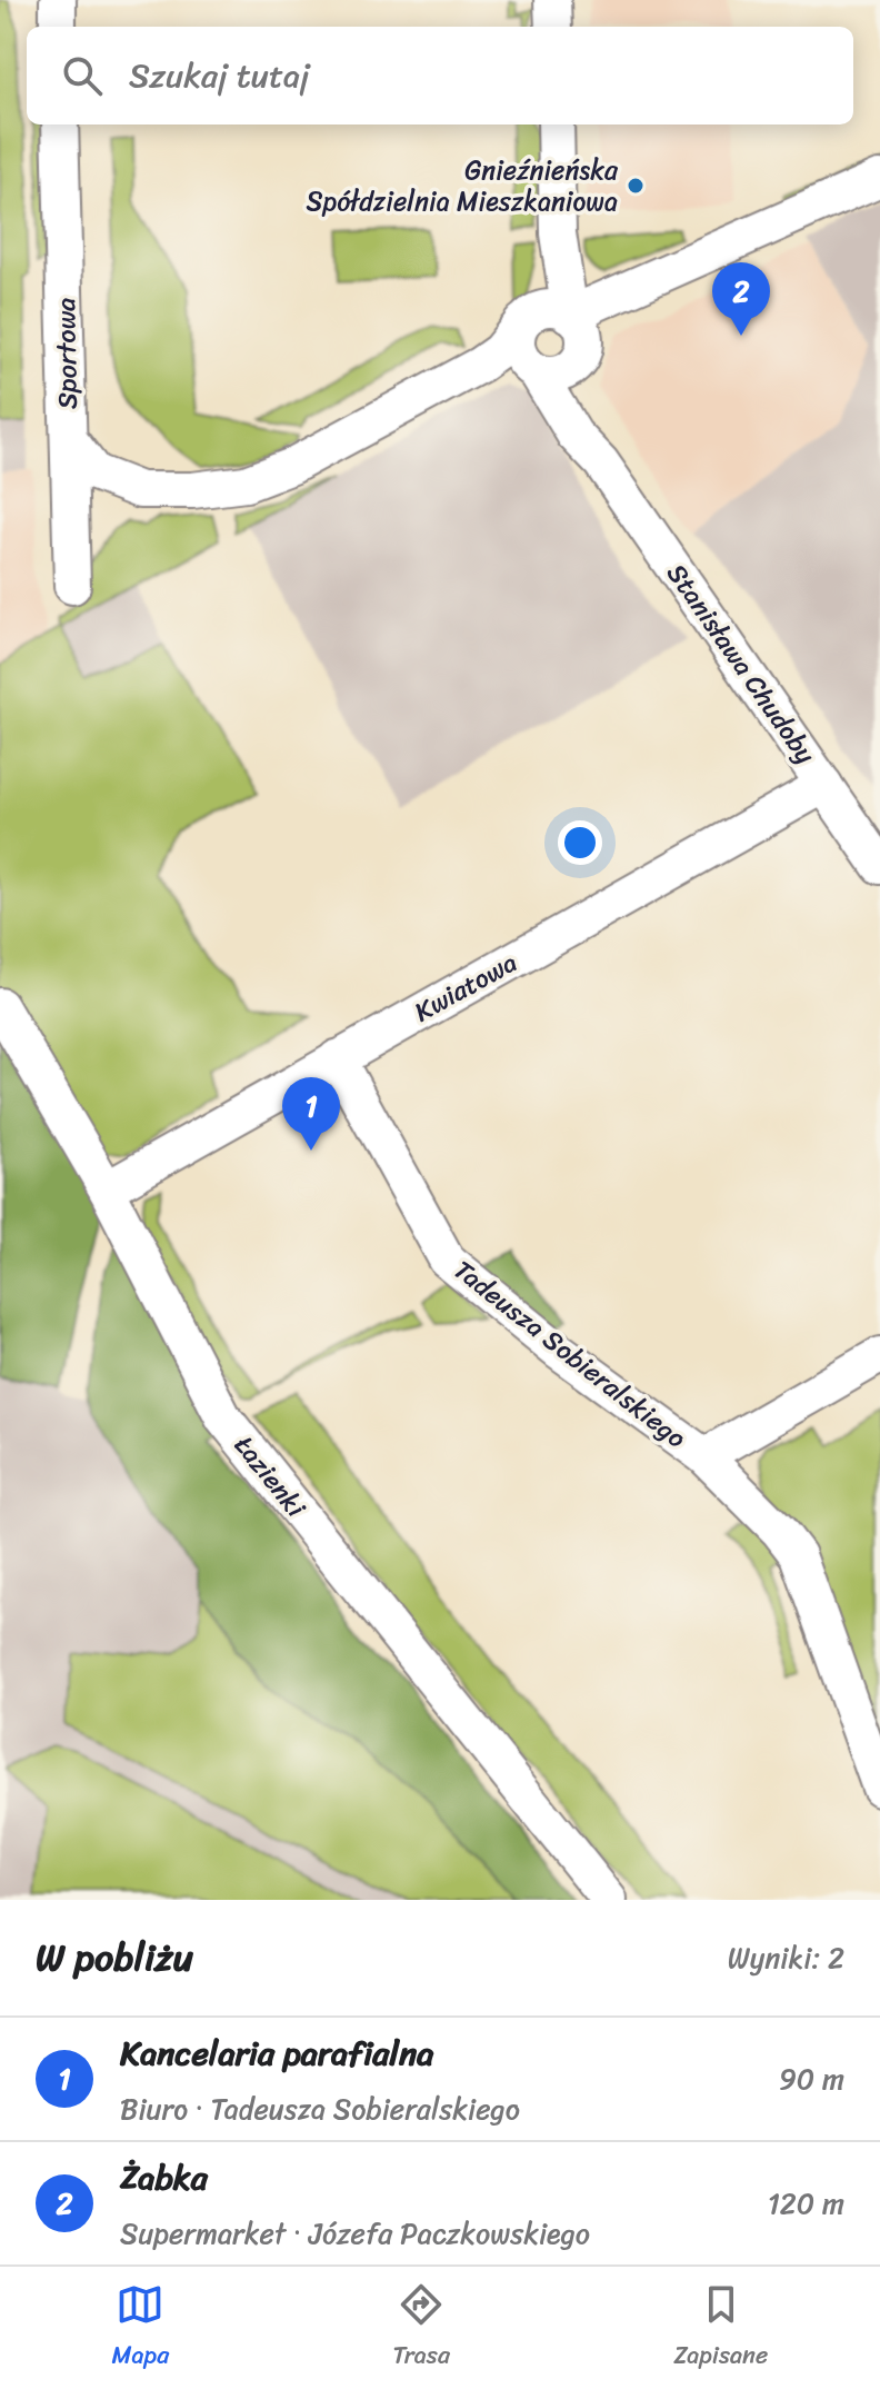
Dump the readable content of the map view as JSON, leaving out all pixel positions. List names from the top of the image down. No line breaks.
{"streets":{"street":["Sportowa","Stanisława Chudoby","Kwiatowa","Tadeusza Sobieralskiego","Łazienki"]},"crossings":[["Stanisława Chudoby","Kwiatowa"],["Kwiatowa","Tadeusza Sobieralskiego"],["Kwiatowa","Łazienki"]],"places":["Gnieźnieńska Spółdzielnia Mieszkaniowa"],"page":{"search":"Szukaj tutaj","pins":["2","1"],"heading":["W pobliżu","Wyniki: 2"],"list":[{"mark":"1","name":"Kancelaria parafialna","note":"Biuro · Tadeusza Sobieralskiego","value":"90 m"},{"mark":"2","name":"Żabka","note":"Supermarket · Józefa Paczkowskiego","value":"120 m"}],"nav":["Mapa","Trasa","Zapisane"]}}
